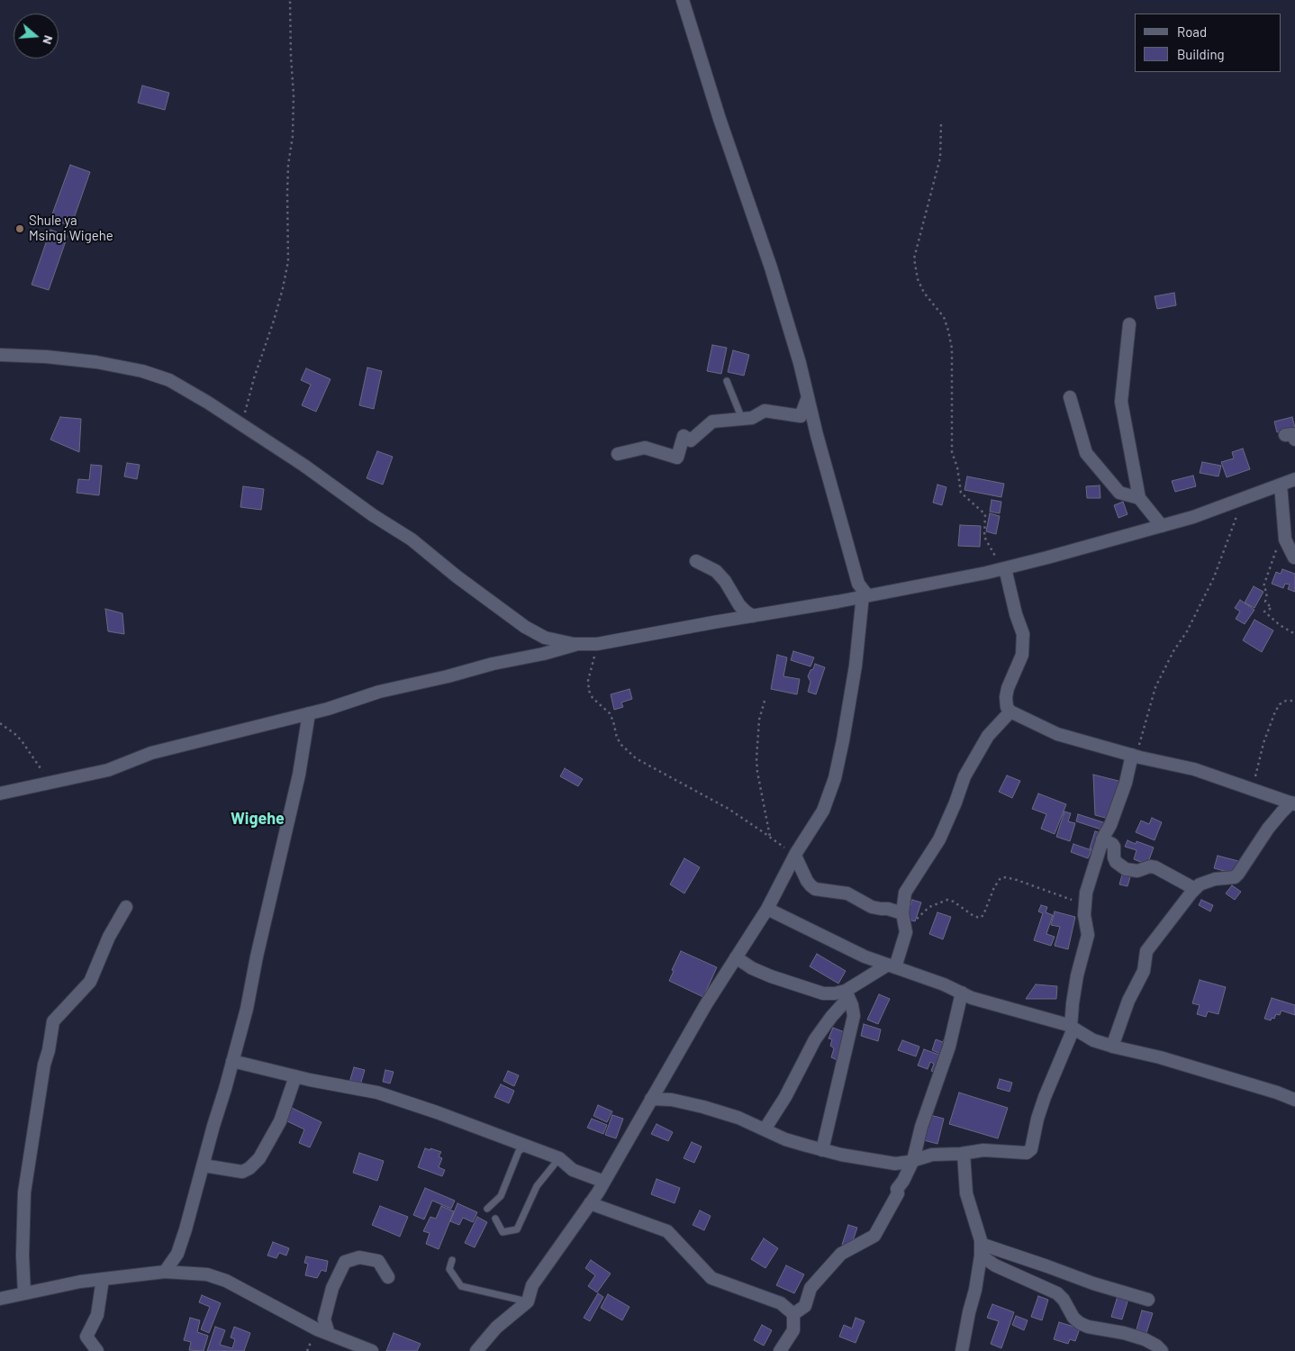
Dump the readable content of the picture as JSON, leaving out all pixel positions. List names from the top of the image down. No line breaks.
{"districts":["Wigehe"],"places":["Shule ya Msingi Wigehe"],"legend":["Road","Building"],"north":"right"}
